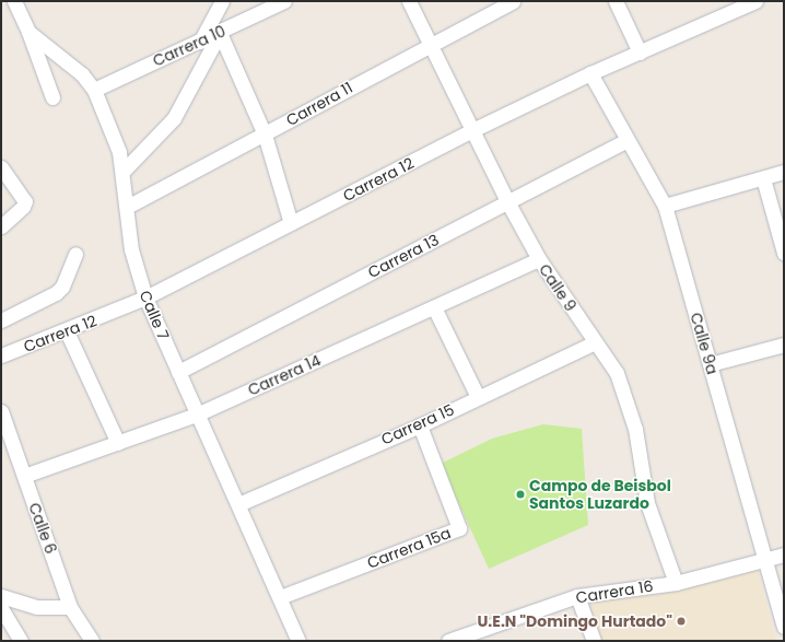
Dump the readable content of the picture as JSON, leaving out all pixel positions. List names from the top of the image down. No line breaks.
{"streets":{"street":["Carrera 10","Carrera 11","Carrera 12","Carrera 13","Calle 9","Calle 7","Calle 9a","Carrera 14","Carrera 15","Calle 6","Carrera 15a","Carrera 16"]},"crossings":[["Carrera 10","Calle 7"],["Carrera 11","Calle 9"],["Carrera 11","Calle 7"],["Carrera 12","Calle 9"],["Carrera 12","Calle 7"],["Carrera 12","Calle 9a"],["Carrera 13","Calle 9"],["Carrera 13","Calle 7"],["Carrera 13","Calle 9a"],["Calle 9","Carrera 14"],["Calle 9","Carrera 15"],["Calle 9","Carrera 16"],["Calle 7","Carrera 14"],["Calle 7","Carrera 15"],["Calle 7","Carrera 15a"],["Calle 9a","Carrera 16"],["Carrera 14","Calle 6"],["Carrera 15","Carrera 15a"]],"places":["Campo de Beisbol Santos Luzardo","U.E.N \"Domingo Hurtado\""]}
